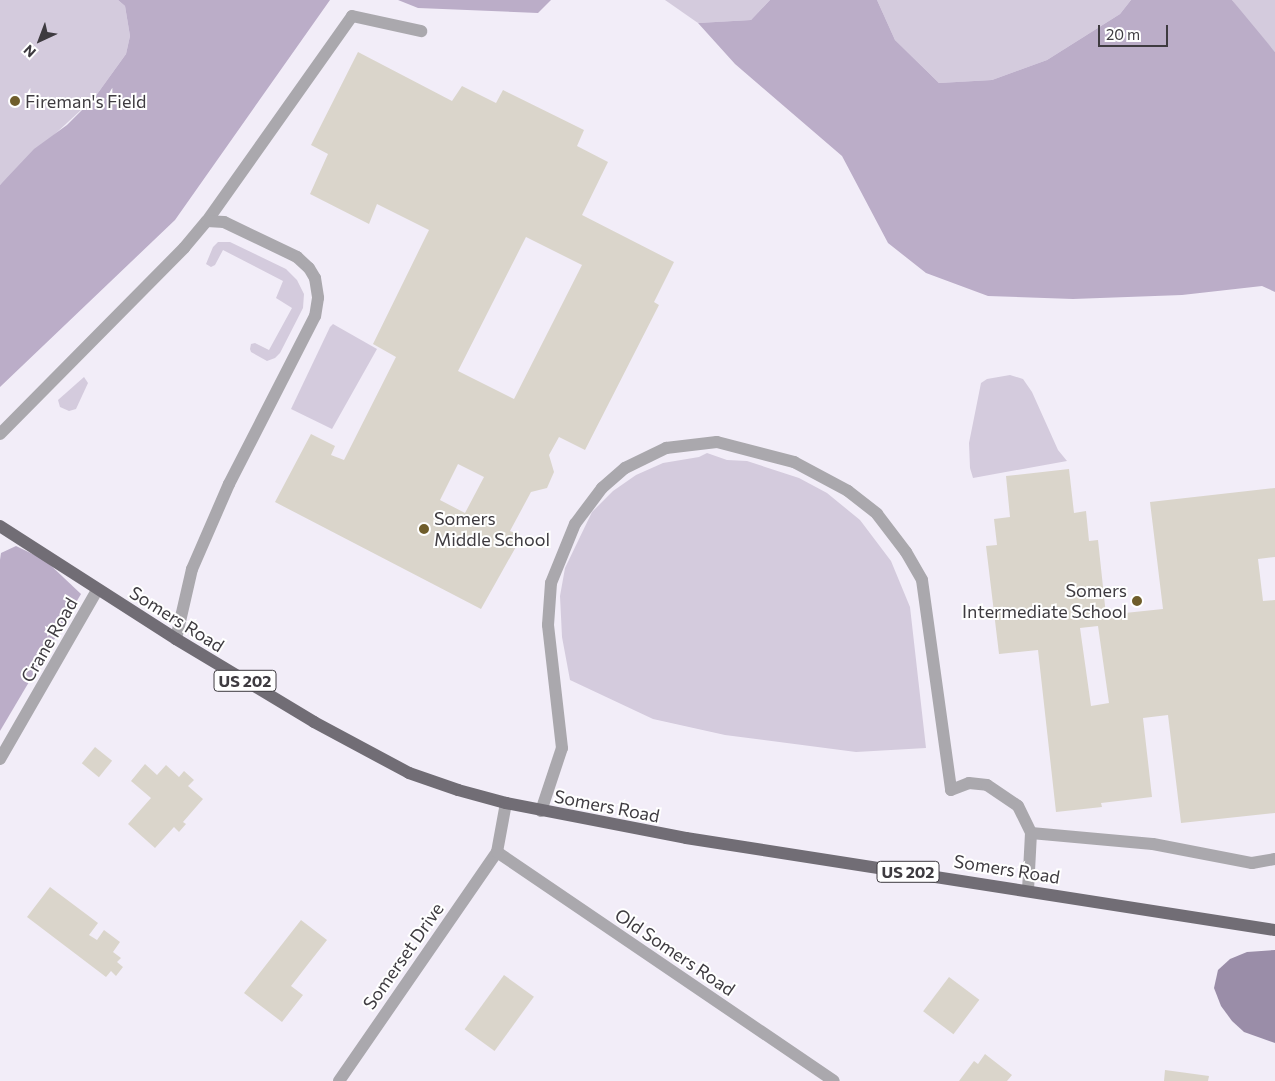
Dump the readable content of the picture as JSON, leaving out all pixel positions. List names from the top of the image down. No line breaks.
{"streets":{"main road":["Somers Road","US 202"],"street":["Crane Road","Old Somers Road","Somerset Drive"]},"crossings":[["Somers Road","Crane Road"],["Old Somers Road","Somerset Drive"]],"places":["Fireman's Field","Somers Middle School","Somers Intermediate School"],"scale_bar":"20 m","north":"bottom left"}
